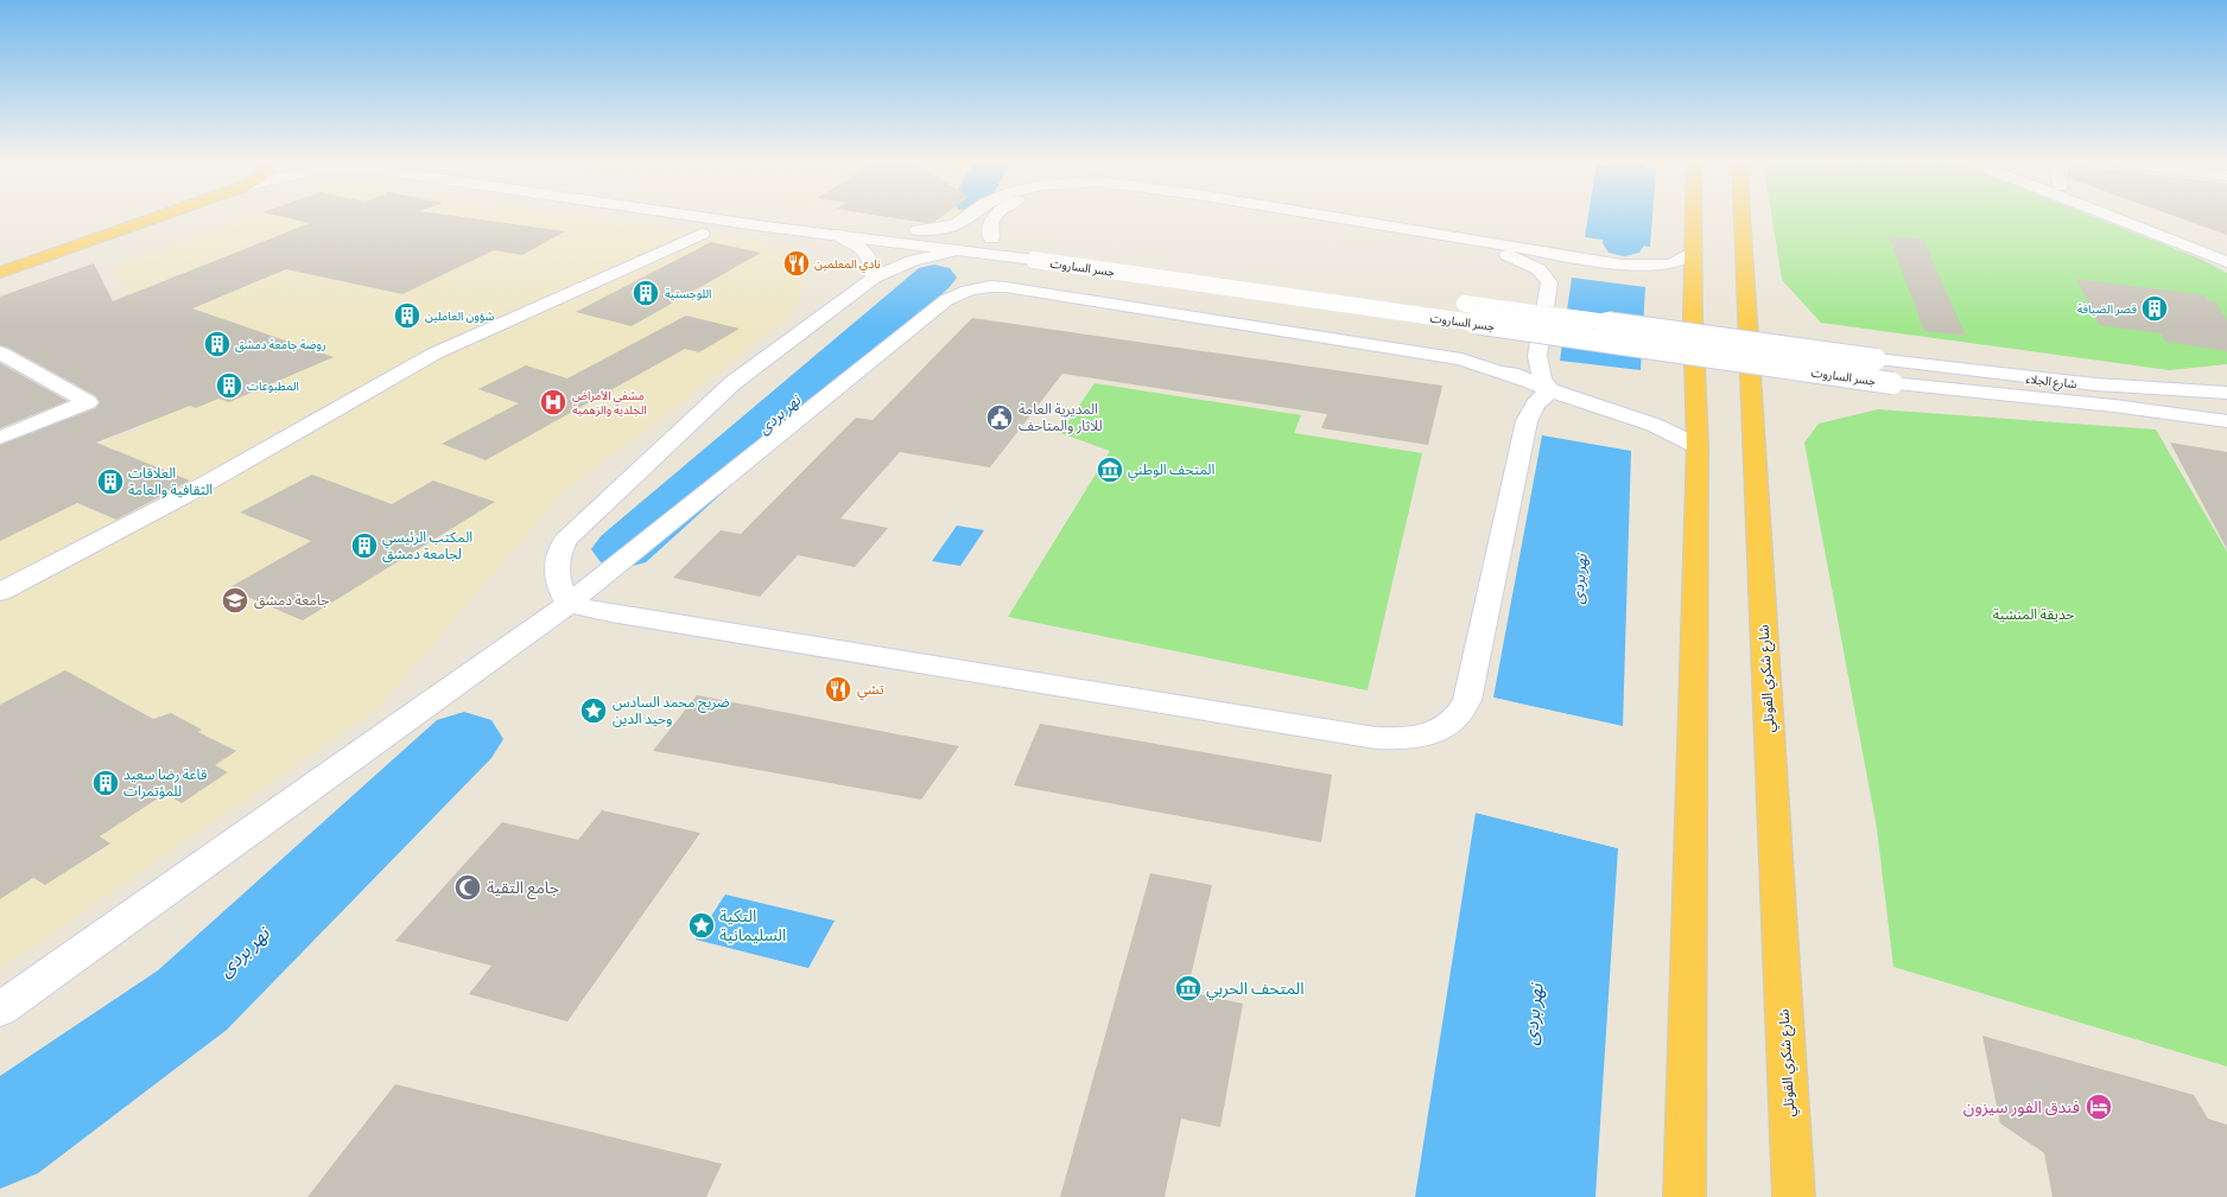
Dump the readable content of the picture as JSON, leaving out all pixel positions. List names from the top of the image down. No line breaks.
{"streets":{"highway":["شارع شكري القوتلي"],"main road":["جسر الساروت","شارع الجلاء"]},"crossings":[["جسر الساروت","شارع الجلاء"]],"water":["نهر بردى"],"parks":["حديقة المنشية"],"places":{"restaurant":["نادي المعلمين","تشي"],"building":["اللوجستية","قصر الضيافة","شؤون العاملين","روضة جامعة دمشق","المطبوعات","العلاقات الثقافية والعامة","المكتب الرئيسي لجامعة دمشق","قاعة رضا سعيد للمؤتمرات"],"hospital":["مشفى الأمراض الجلدية والزهمية"],"public building":["المديرية العامة للاثار والمتاحف"],"museum":["المتحف الوطني","المتحف الحربي"],"school or university":["جامعة دمشق"],"place":["ضريح محمد السادس وحيد الدين","التكية السليمانية"],"mosque":["جامع التقية"],"hotel":["فندق الفور سيزون"]}}
